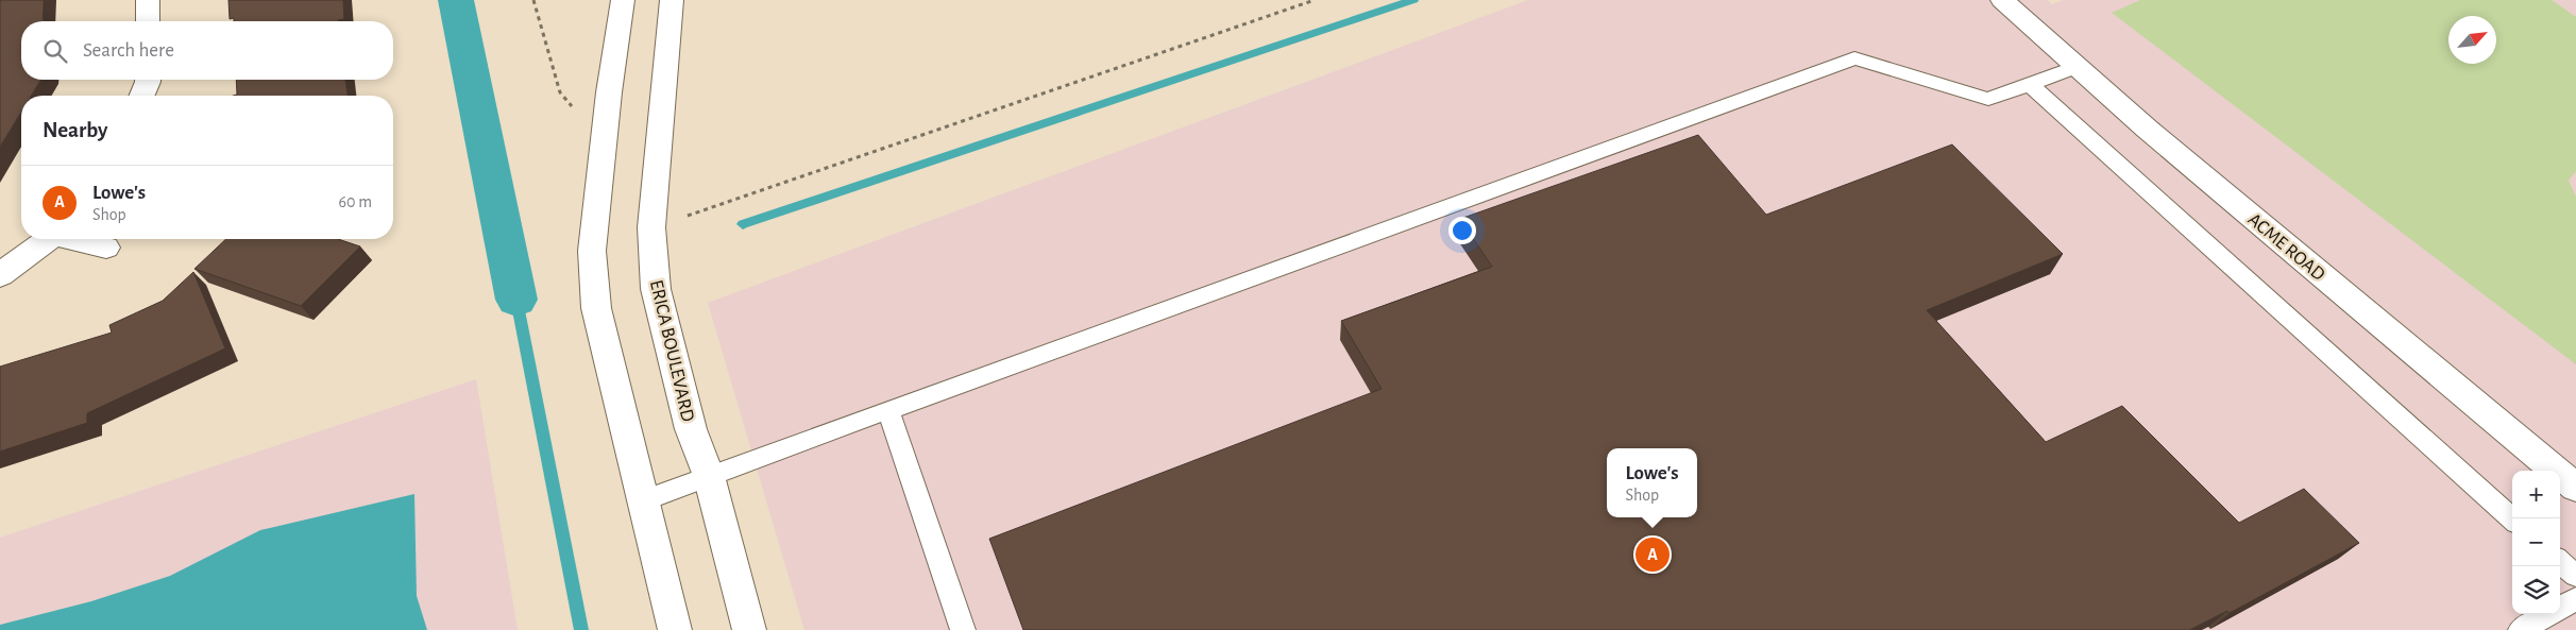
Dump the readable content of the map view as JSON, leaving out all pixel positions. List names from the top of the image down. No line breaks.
{"streets":{"street":["ACME ROAD","ERICA BOULEVARD"]},"north":"top right","page":{"search":"Search here","heading":"Nearby","list":[{"mark":"A","name":"Lowe's","note":"Shop","value":"60 m"}],"popup":["Lowe's","Shop"],"map_buttons":["+","−"],"pins":"A"}}
